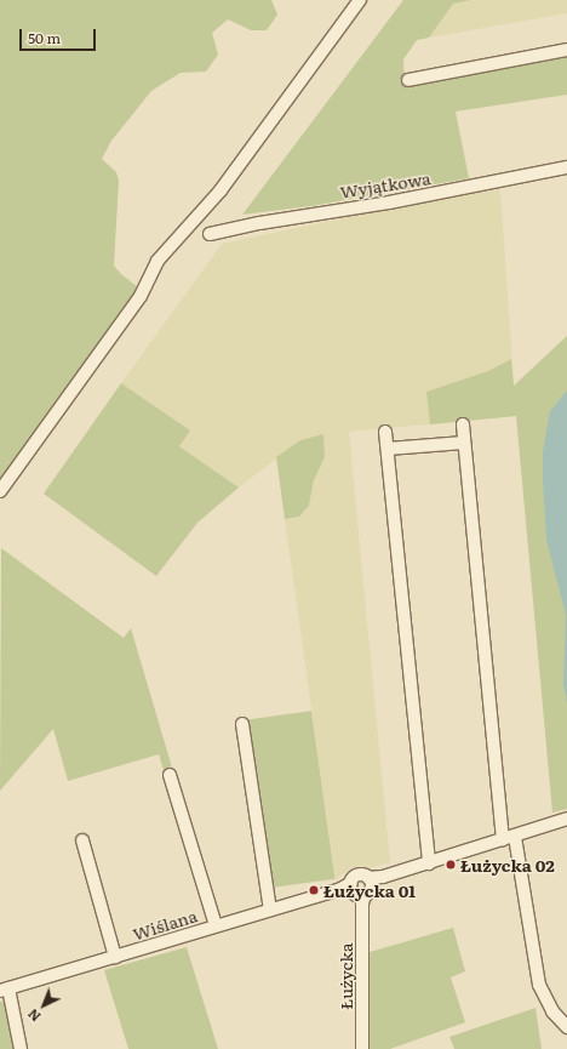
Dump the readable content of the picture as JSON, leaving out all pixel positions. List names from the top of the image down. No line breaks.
{"streets":{"street":["Wyjątkowa","Wiślana","Łużycka"]},"crossings":[["Wiślana","Łużycka"]],"places":["Łużycka 02","Łużycka 01"],"scale_bar":"50 m","north":"bottom left"}
